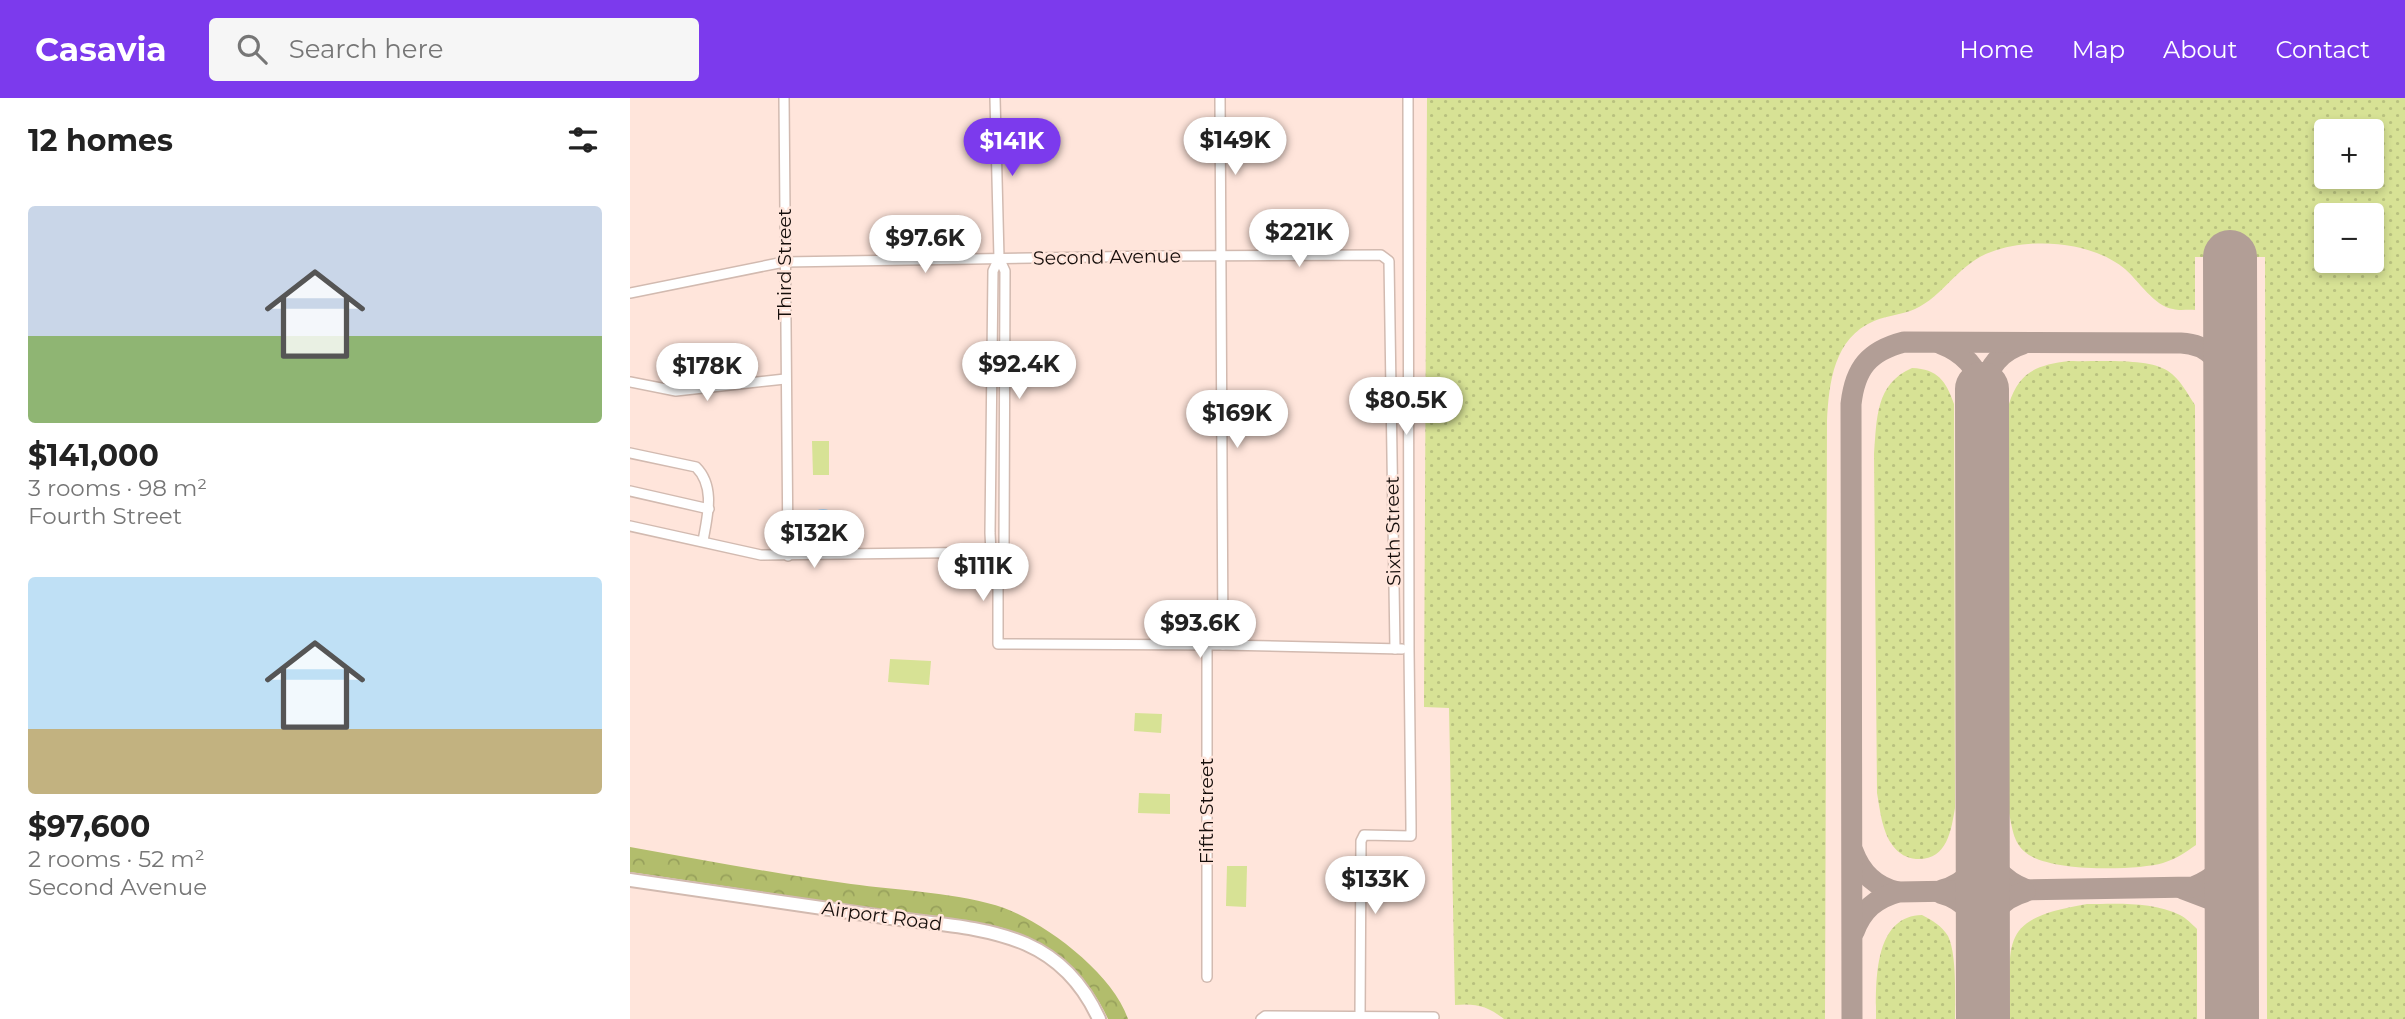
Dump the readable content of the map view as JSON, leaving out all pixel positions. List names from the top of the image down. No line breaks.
{"streets":{"street":["Second Avenue","Third Street","Sixth Street","Fifth Street","Airport Road"]},"crossings":[["Second Avenue","Third Street"],["Second Avenue","Sixth Street"]],"page":{"header":"Casavia","search":"Search here","nav":["Home","Map","About","Contact"],"heading":"12 homes","price":["$149K","$141K","$221K","$97.6K","$92.4K","$178K","$80.5K","$169K","$132K","$111K","$93.6K","$133K"],"map_buttons":["+","−"],"list":[{"name":"$141,000","note":"3 rooms · 98 m² · Fourth Street"},{"name":"$97,600","note":"2 rooms · 52 m² · Second Avenue"}]}}
